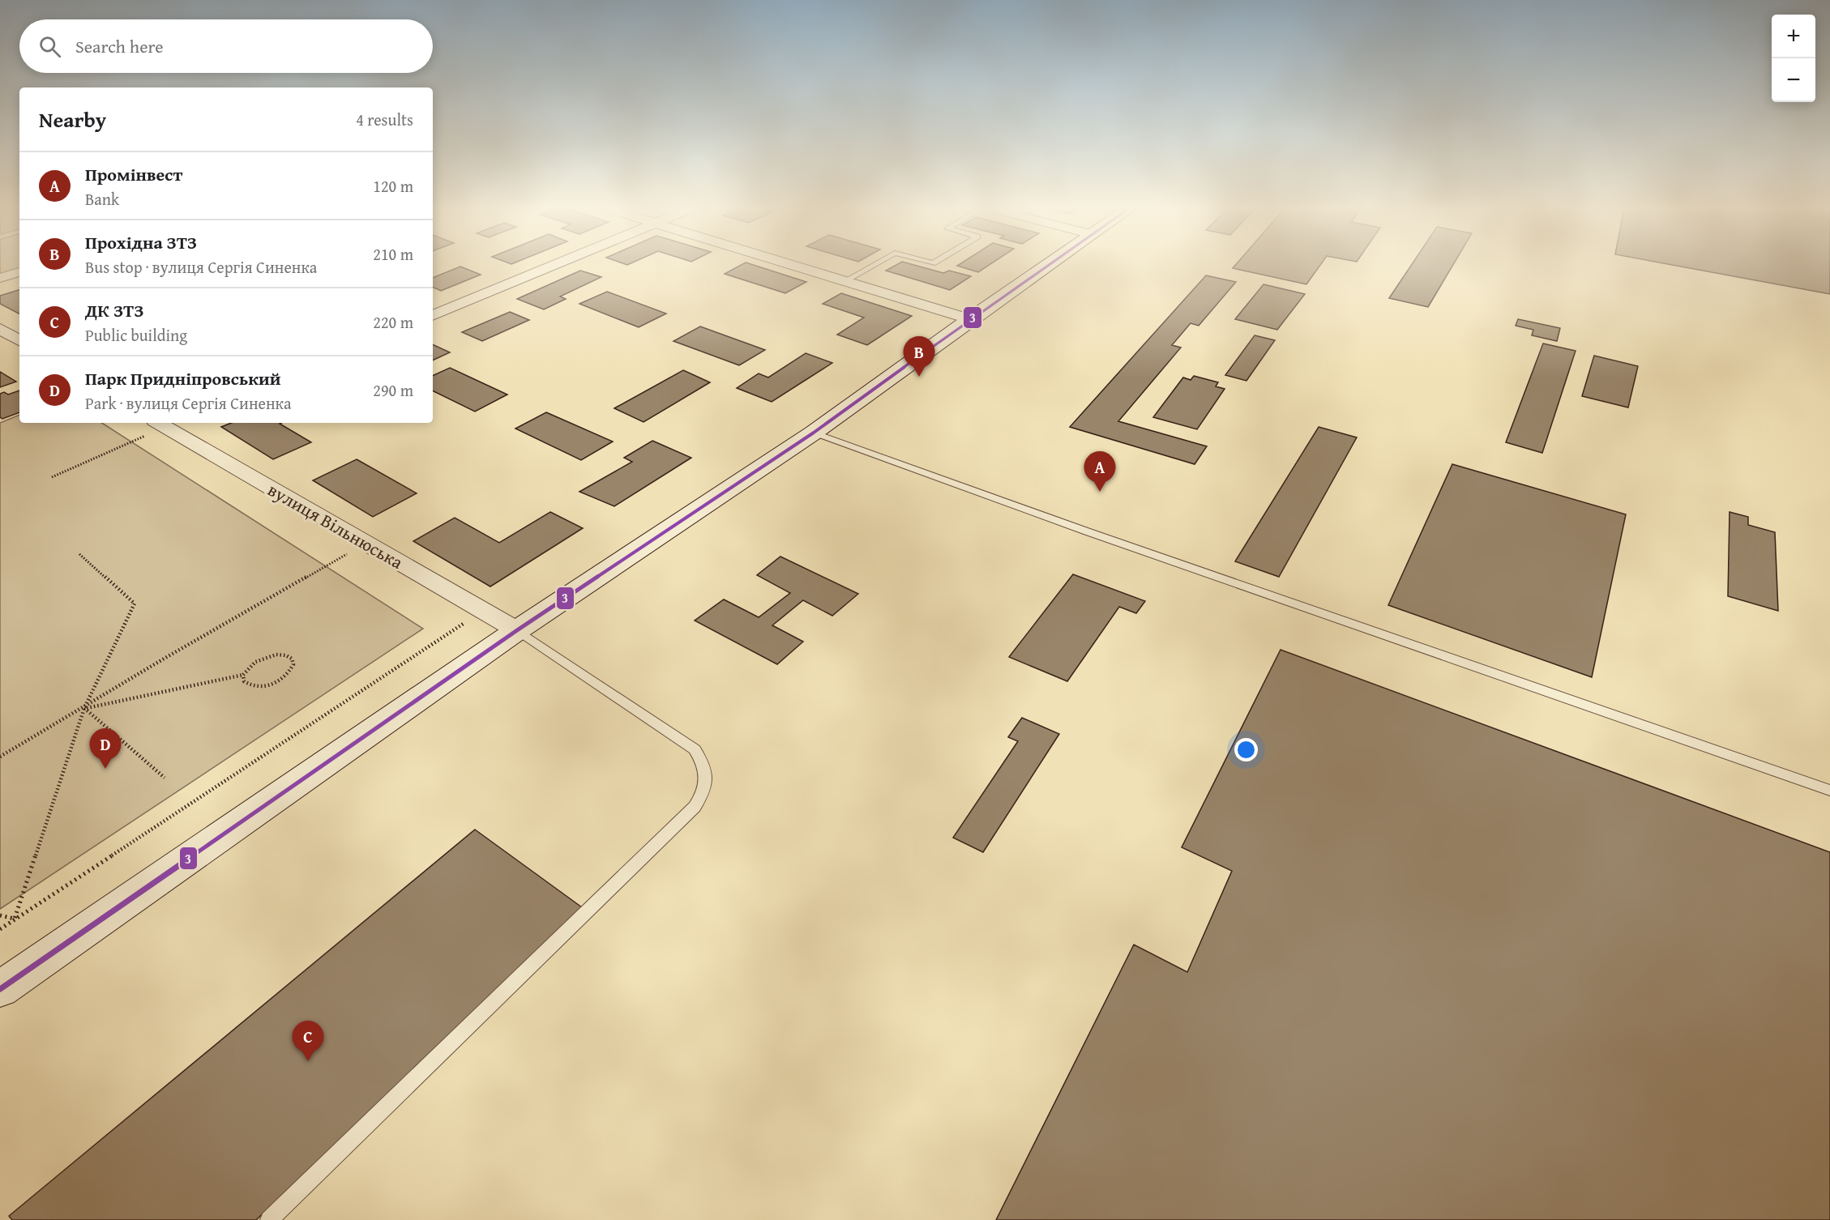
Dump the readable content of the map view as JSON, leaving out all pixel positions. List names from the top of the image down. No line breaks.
{"streets":{"street":["вулиця Вільнюська"]},"lines":["transit line 3"],"page":{"map_buttons":["+","−"],"search":"Search here","heading":["Nearby","4 results"],"list":[{"mark":"A","name":"Промінвест","note":"Bank","value":"120 m"},{"mark":"B","name":"Прохідна ЗТЗ","note":"Bus stop · вулиця Сергія Синенка","value":"210 m"},{"mark":"C","name":"ДК ЗТЗ","note":"Public building","value":"220 m"},{"mark":"D","name":"Парк Придніпровський","note":"Park · вулиця Сергія Синенка","value":"290 m"}],"pins":["B","A","D","C"]}}
